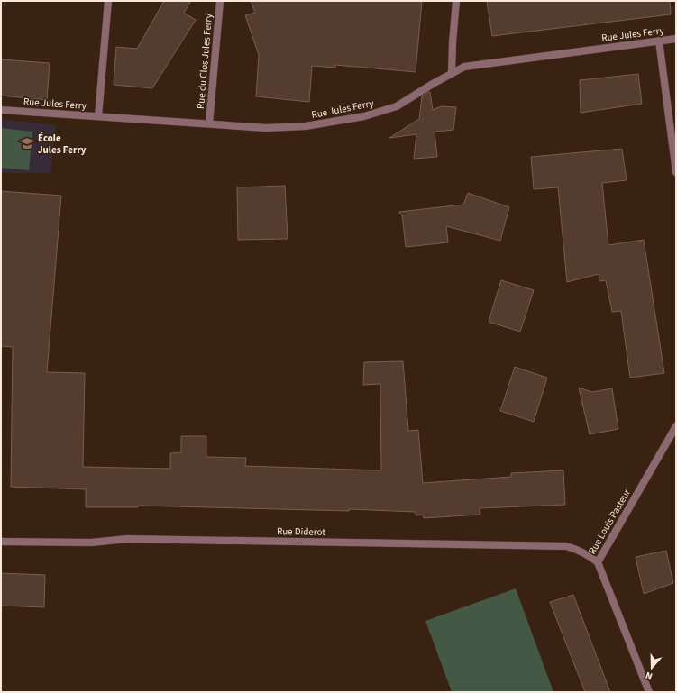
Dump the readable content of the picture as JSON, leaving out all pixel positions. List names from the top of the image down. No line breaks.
{"streets":{"street":["Rue Jules Ferry","Rue du Clos Jules Ferry","Rue Louis Pasteur","Rue Diderot"]},"crossings":[["Rue Jules Ferry","Rue du Clos Jules Ferry"],["Rue Louis Pasteur","Rue Diderot"]],"places":{"school or university":["École Jules Ferry"]},"north":"bottom"}
